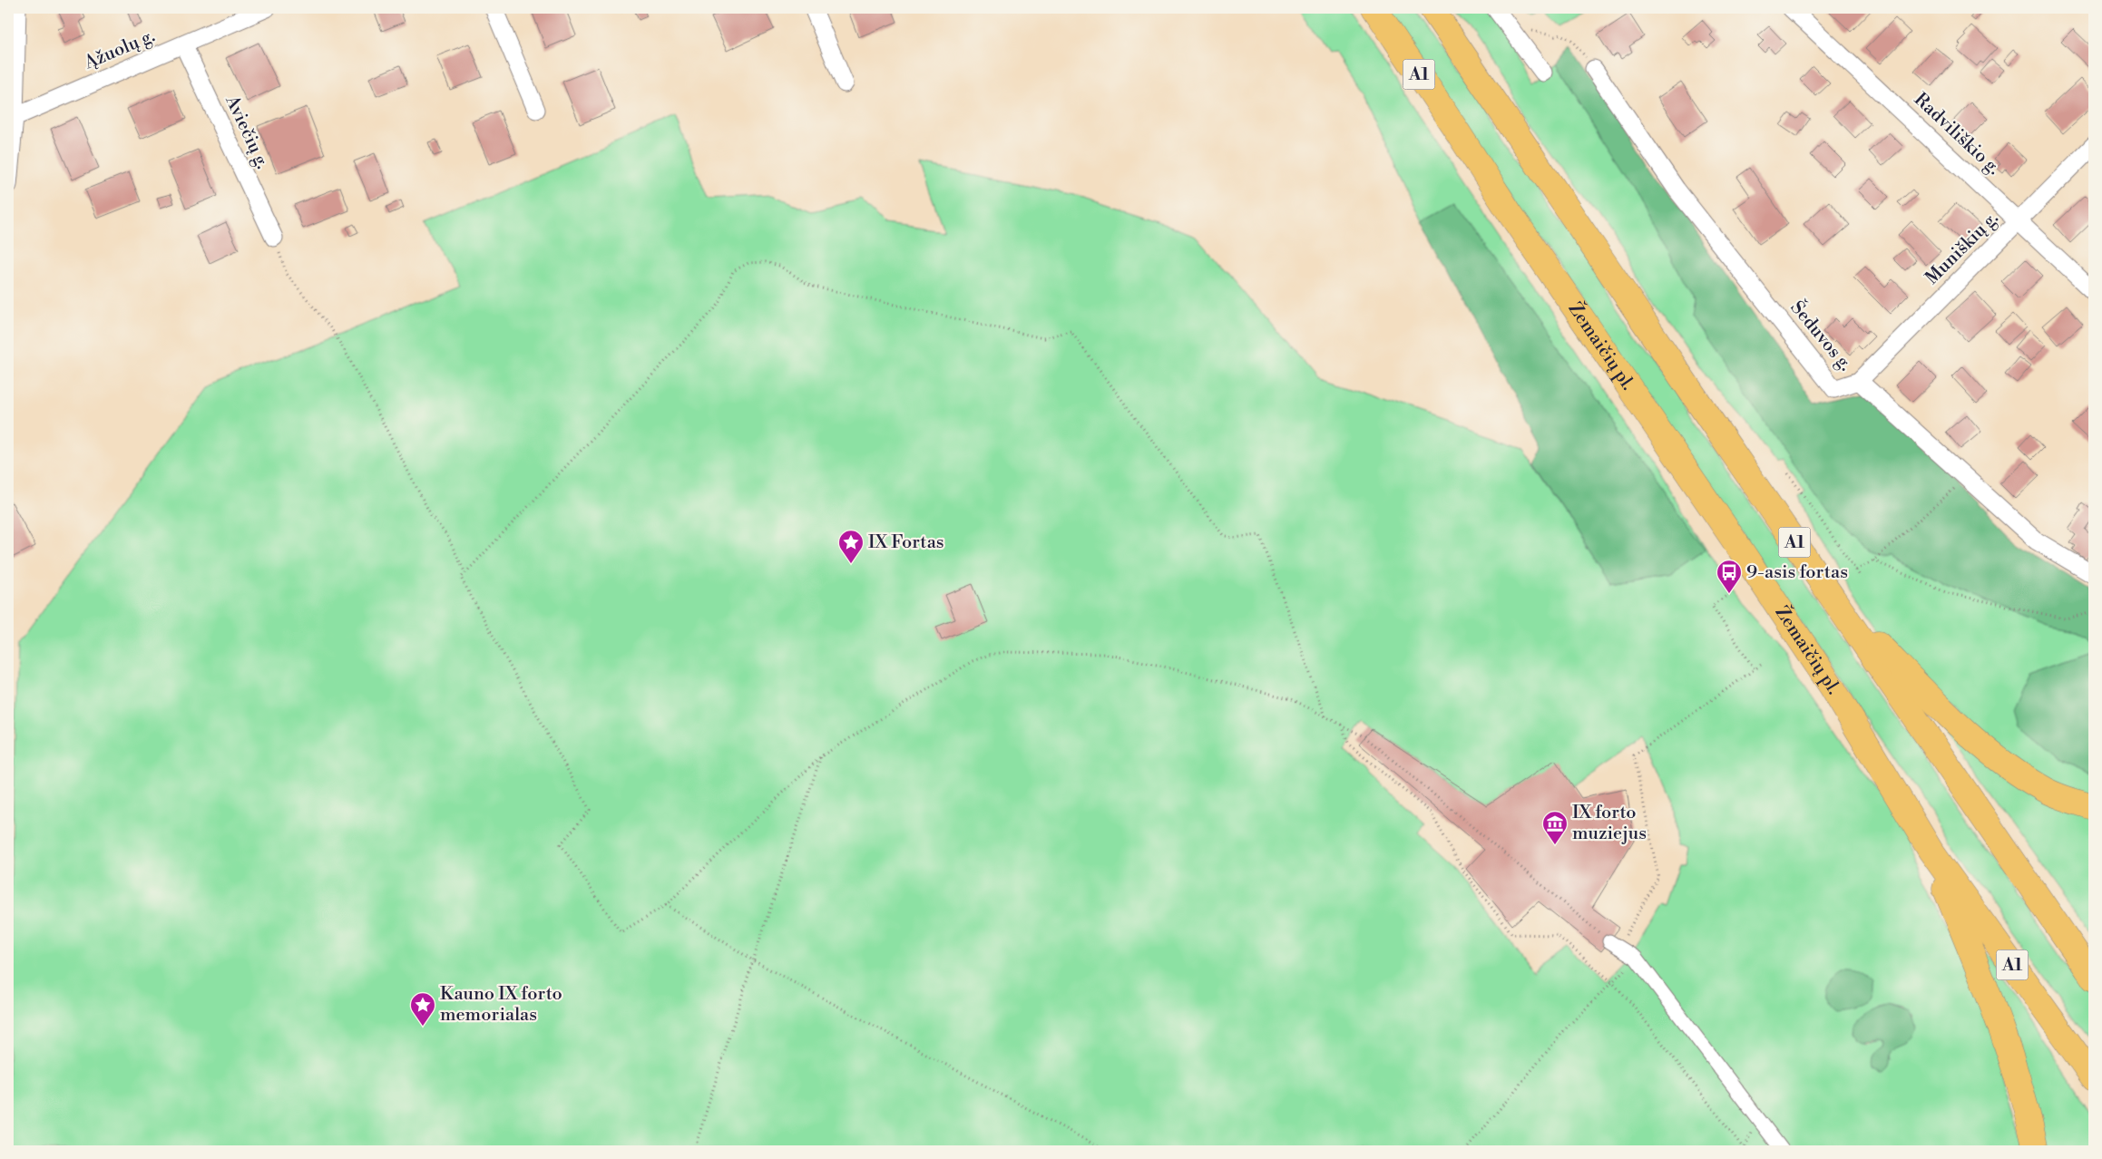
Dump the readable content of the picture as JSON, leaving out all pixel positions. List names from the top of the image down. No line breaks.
{"streets":{"highway":["A1","Žemaičių pl."],"street":["Ąžuolų g.","Aviečių g.","Radviliškio g.","Muniškių g.","Šeduvos g."]},"crossings":[["Ąžuolų g.","Aviečių g."],["Radviliškio g.","Muniškių g."],["Muniškių g.","Šeduvos g."]],"places":{"place":["IX Fortas","Kauno IX forto memorialas"],"bus stop":["9-asis fortas"],"museum":["IX forto muziejus"]}}
